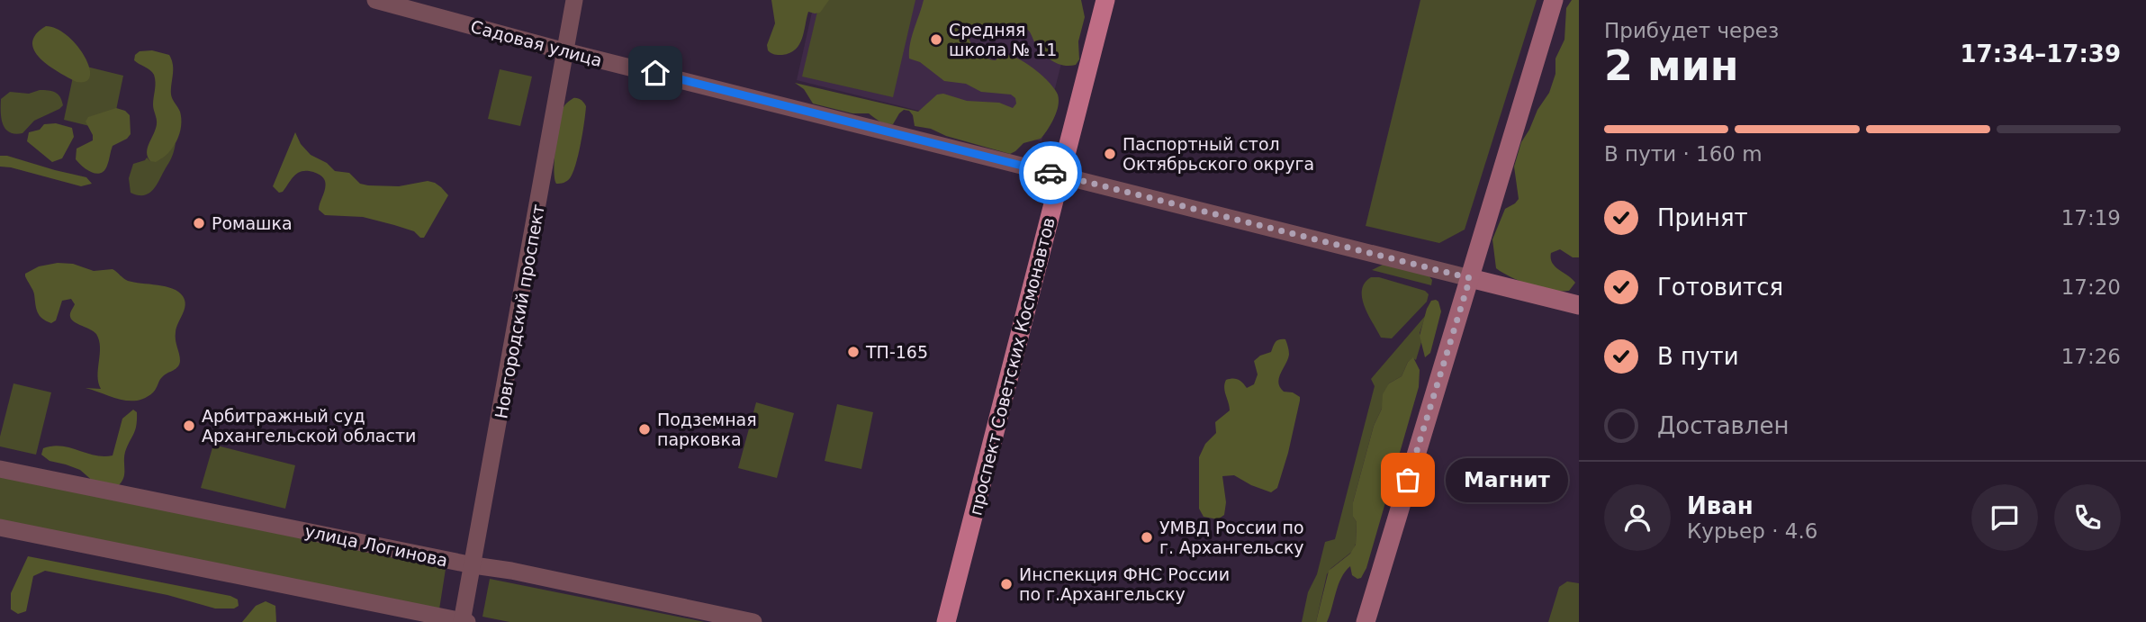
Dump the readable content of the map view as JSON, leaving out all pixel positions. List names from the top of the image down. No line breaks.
{"streets":{"main road":["Садовая улица","проспект Советских Космонавтов"],"street":["Новгородский проспект","улица Логинова"]},"crossings":[["Садовая улица","Новгородский проспект"],["Садовая улица","проспект Советских Космонавтов"],["Новгородский проспект","улица Логинова"]],"places":["Средняя школа № 11","Паспортный стол Октябрьского округа","Ромашка","ТП-165","Арбитражный суд Архангельской области","Подземная парковка","Магнит","УМВД России по г. Архангельску","Инспекция ФНС России по г.Архангельску"],"page":{"heading":["2 мин","Прибудет через","17:34–17:39"],"panel":["Иван","Курьер · 4.6"],"bar":"В пути · 160 m","list":[["Принят","17:19"],["Готовится","17:20"],["В пути","17:26"],"Доставлен"],"bubble":"Магнит"}}
